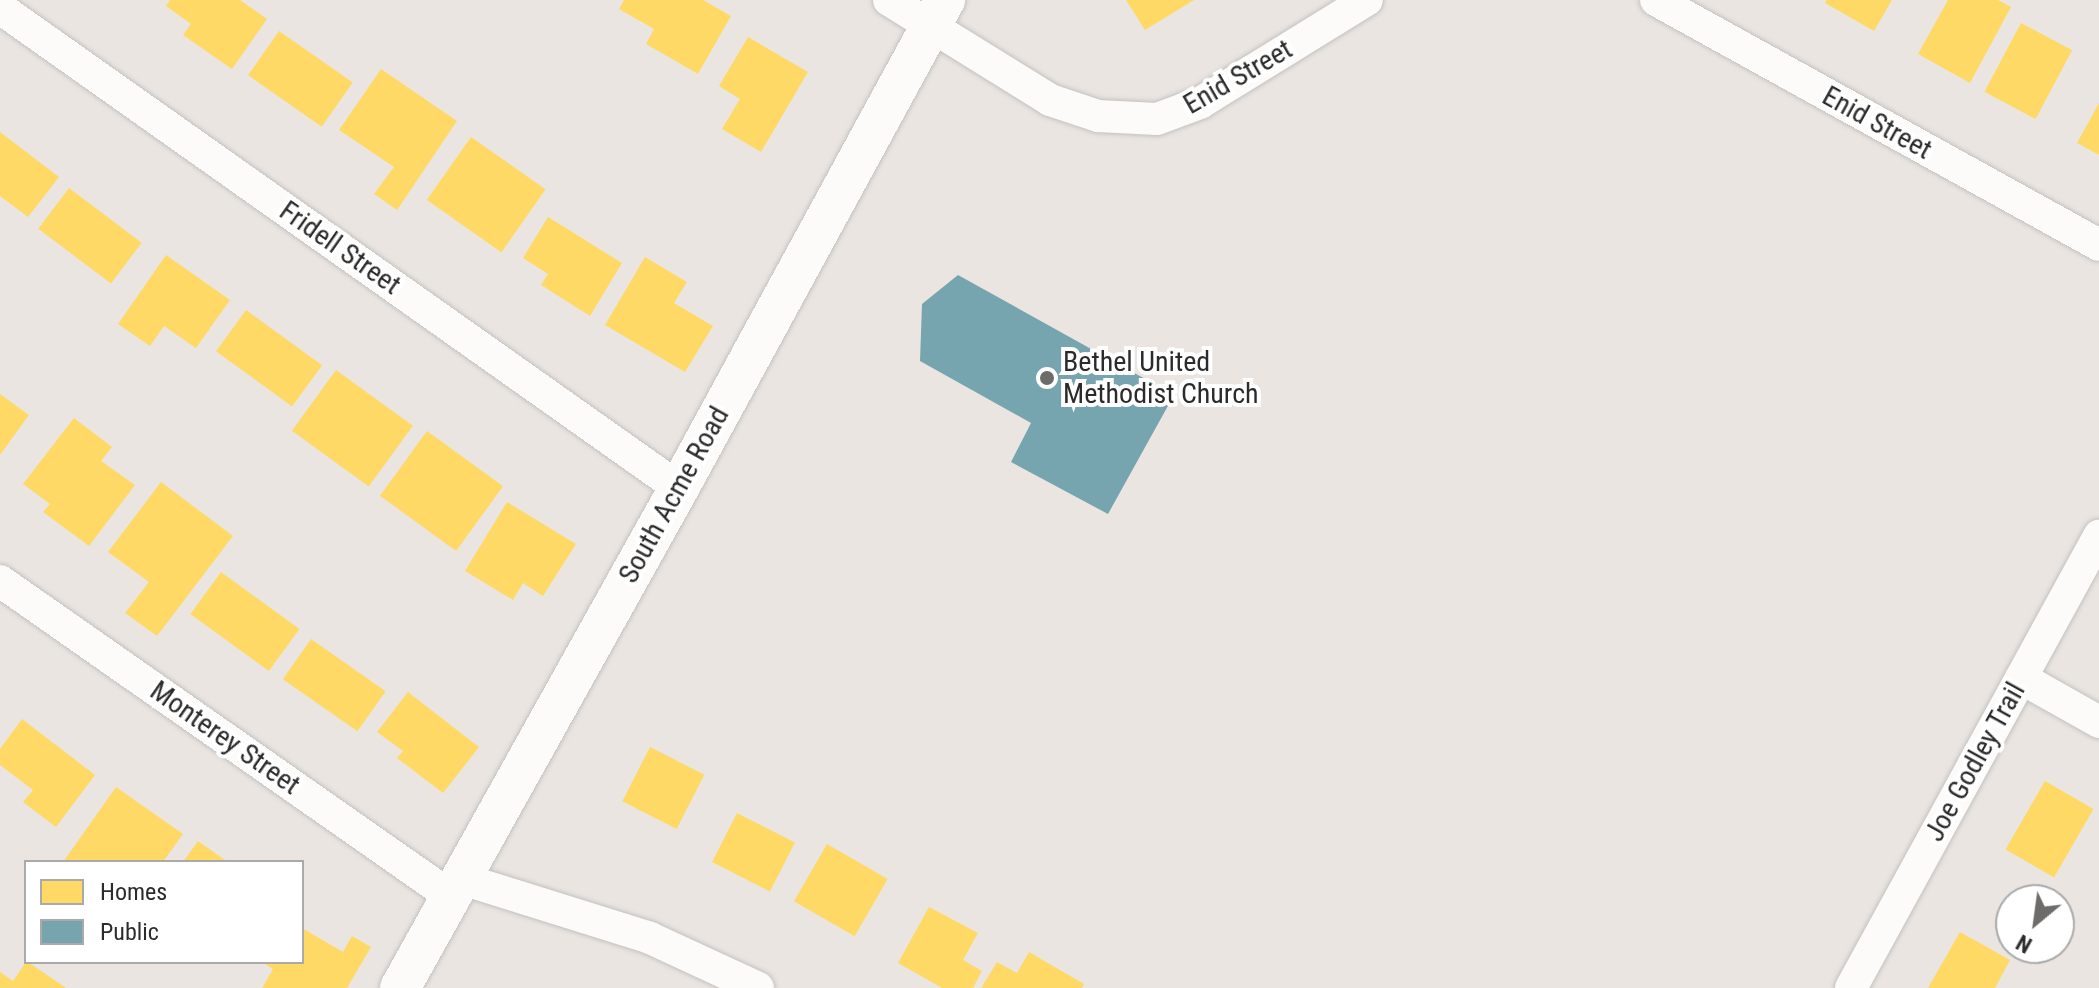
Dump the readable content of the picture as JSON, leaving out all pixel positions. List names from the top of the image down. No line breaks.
{"streets":{"street":["Enid Street","Fridell Street","South Acme Road","Monterey Street","Joe Godley Trail"]},"crossings":[["Enid Street","South Acme Road"],["Fridell Street","South Acme Road"],["South Acme Road","Monterey Street"]],"places":["Bethel United Methodist Church"],"legend":["Homes","Public"],"north":"bottom left"}
